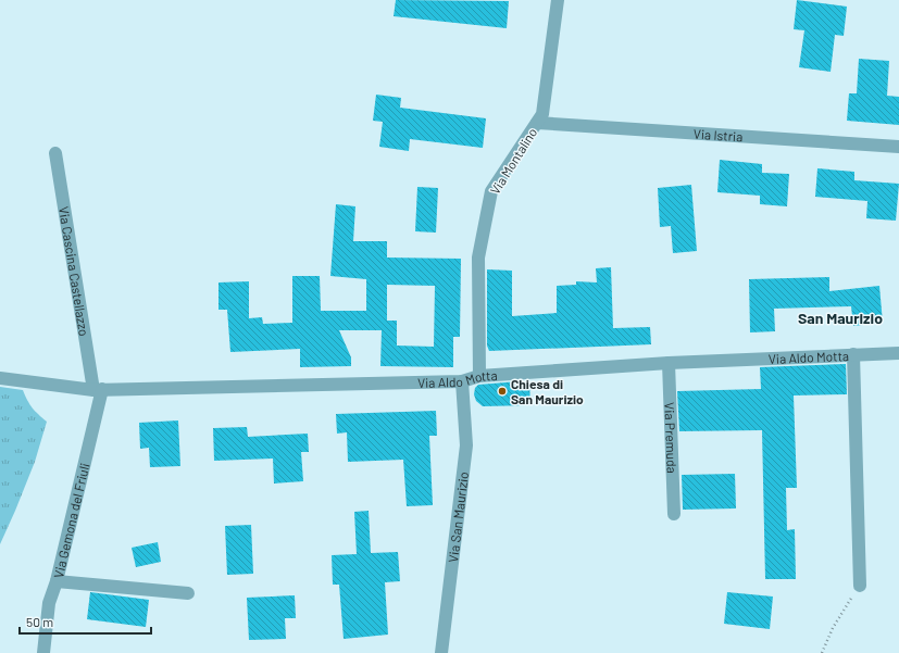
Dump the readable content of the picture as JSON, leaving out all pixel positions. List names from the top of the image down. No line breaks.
{"streets":{"street":["Via Istria","Via Montalino","Via Cascina Castellazzo","Via Aldo Motta","Via Premuda","Via San Maurizio","Via Gemona del Friuli"]},"crossings":[["Via Istria","Via Montalino"],["Via Montalino","Via Aldo Motta"],["Via Cascina Castellazzo","Via Aldo Motta"],["Via Cascina Castellazzo","Via Gemona del Friuli"],["Via Aldo Motta","Via Premuda"],["Via Aldo Motta","Via San Maurizio"],["Via Aldo Motta","Via Gemona del Friuli"]],"districts":["San Maurizio"],"places":["Chiesa di San Maurizio"],"scale_bar":"50 m"}
